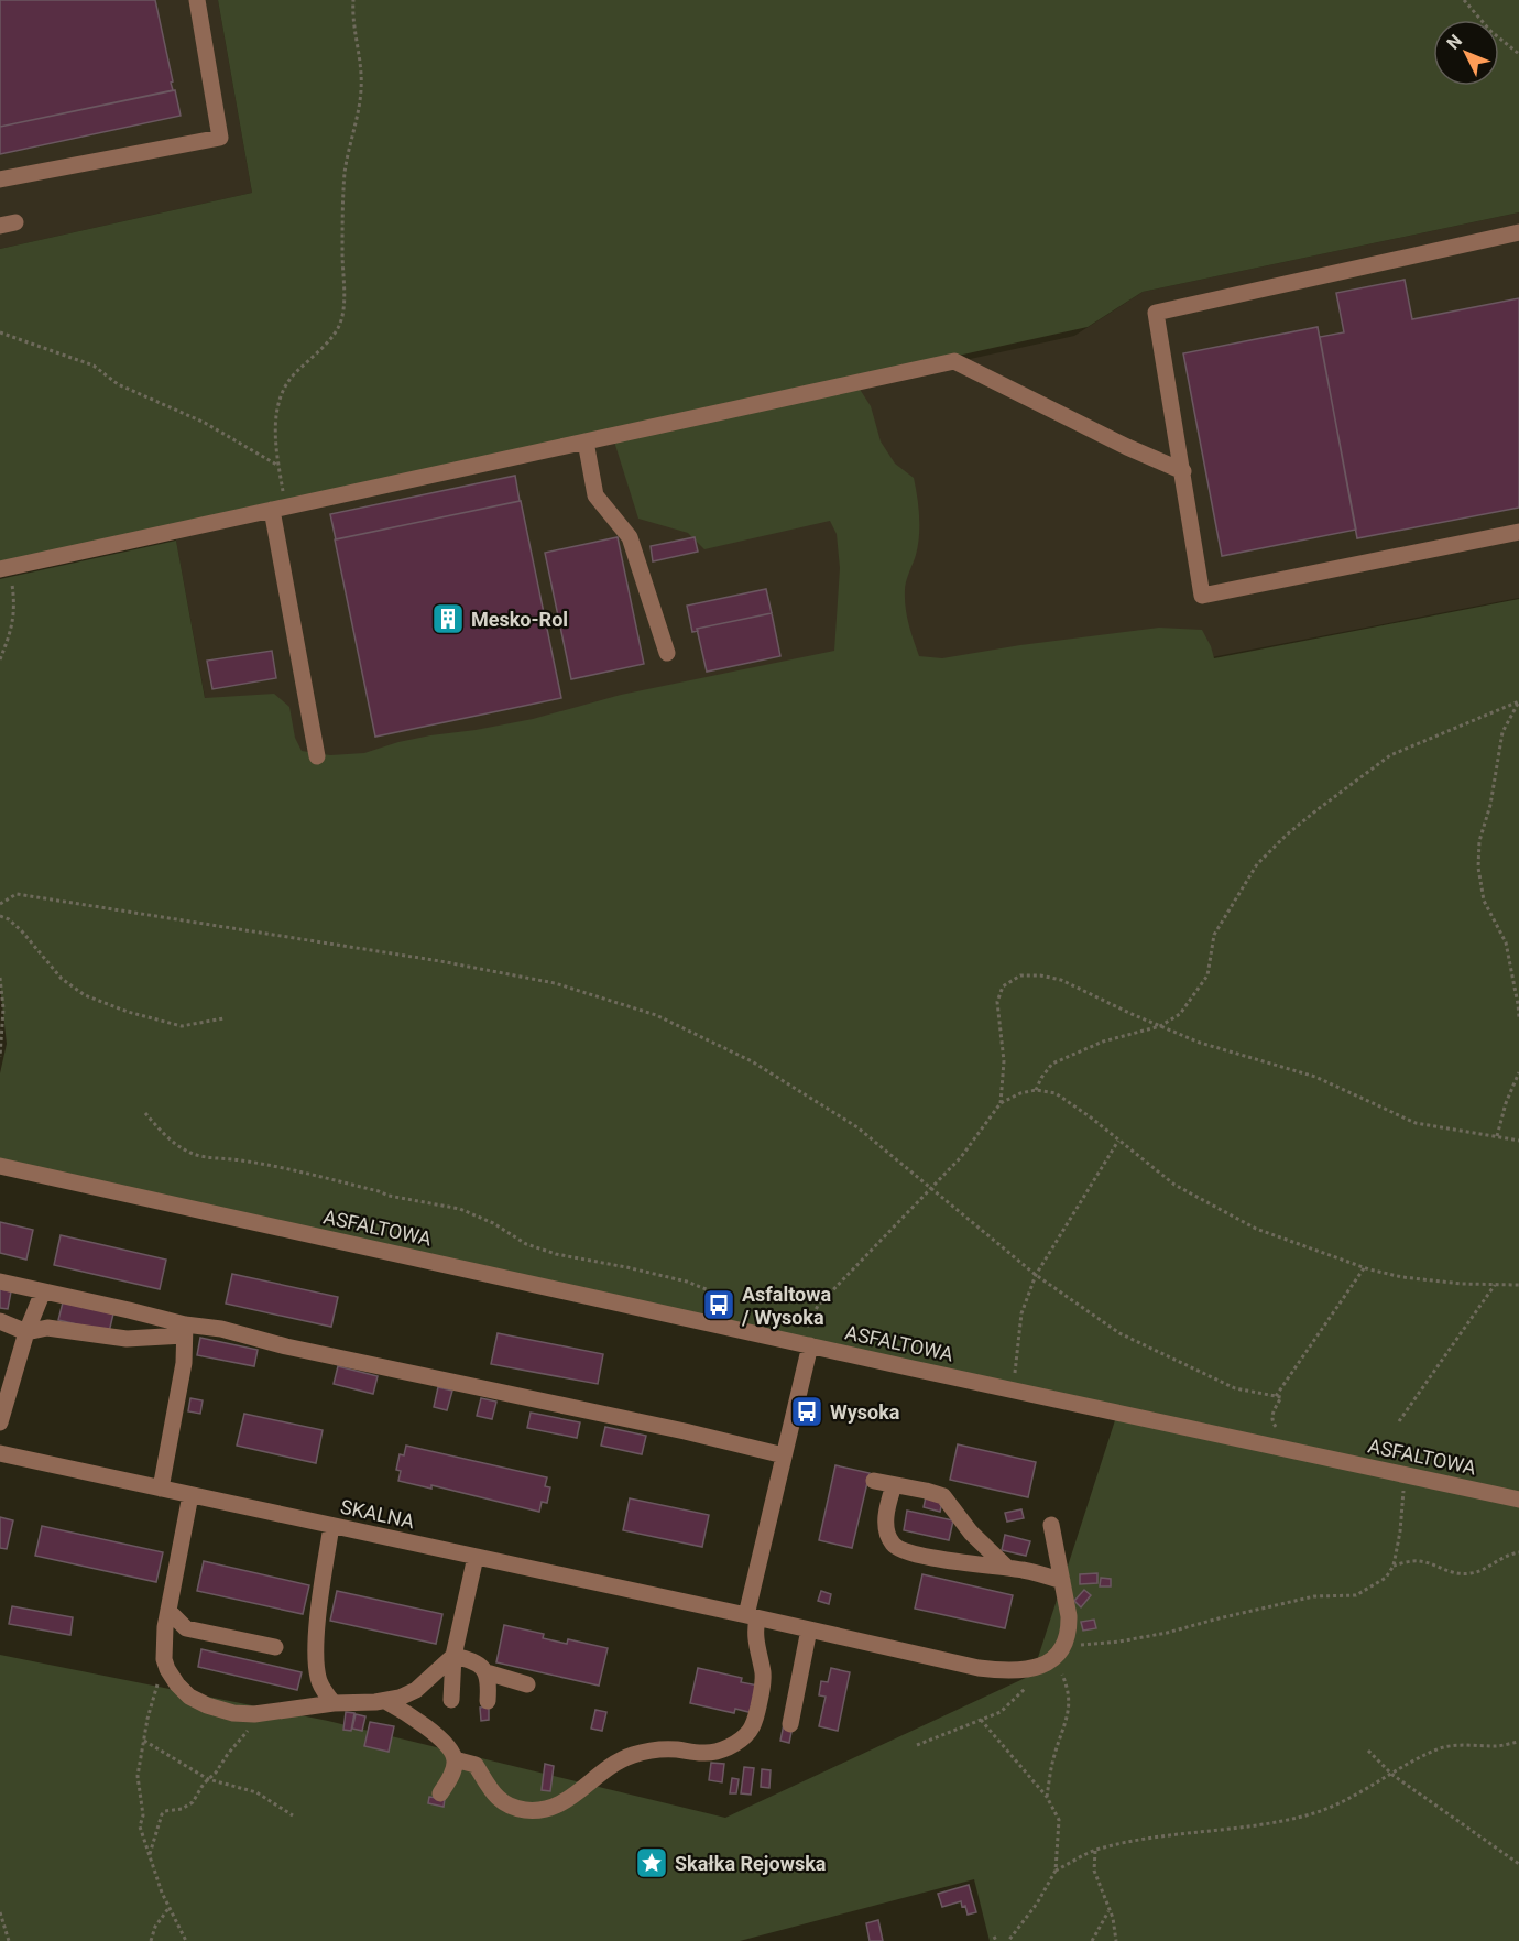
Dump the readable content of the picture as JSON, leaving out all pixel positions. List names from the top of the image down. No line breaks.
{"streets":{"street":["ASFALTOWA","SKALNA"]},"places":{"building":["Mesko-Rol"],"bus stop":["Asfaltowa / Wysoka","Wysoka"],"place":["Skałka Rejowska"]},"north":"top left"}
